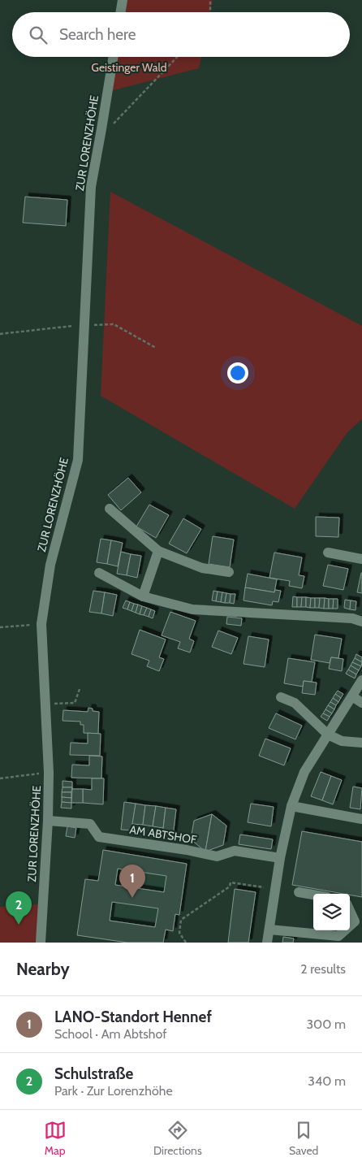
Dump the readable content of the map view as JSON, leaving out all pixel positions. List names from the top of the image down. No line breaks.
{"streets":{"street":["ZUR LORENZHÖHE","AM ABTSHOF"]},"crossings":[["ZUR LORENZHÖHE","AM ABTSHOF"]],"parks":["Geistinger Wald"],"page":{"search":"Search here","pins":["1","2"],"heading":["Nearby","2 results"],"list":[{"mark":"1","name":"LANO-Standort Hennef","note":"School · Am Abtshof","value":"300 m"},{"mark":"2","name":"Schulstraße","note":"Park · Zur Lorenzhöhe","value":"340 m"}],"nav":["Map","Directions","Saved"]}}
